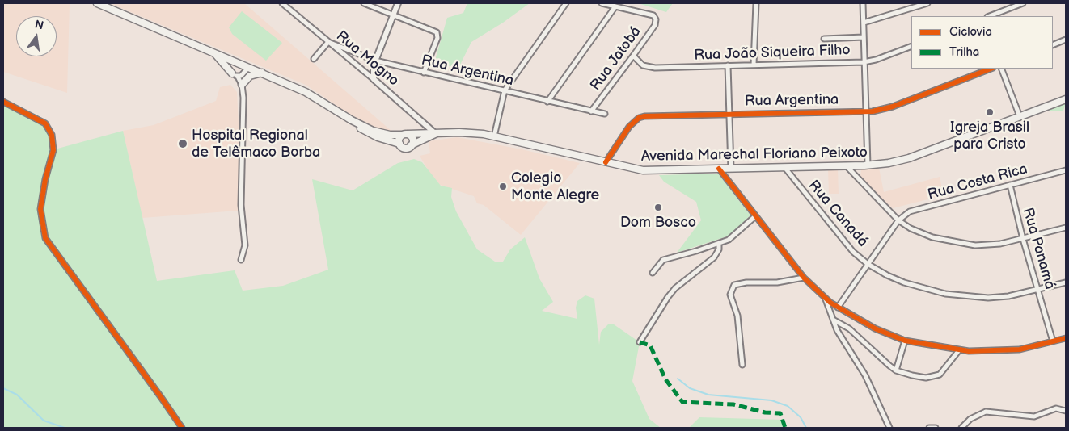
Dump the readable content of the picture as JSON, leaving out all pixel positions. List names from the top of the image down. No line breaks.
{"streets":{"main road":["Avenida Marechal Floriano Peixoto"],"street":["Rua João Siqueira Filho","Rua Mogno","Rua Jatobá","Rua Argentina","Rua Costa Rica","Rua Canadá","Rua Panamá"]},"crossings":[["Rua João Siqueira Filho","Rua Jatobá"],["Rua Mogno","Rua Argentina"],["Rua Mogno","Avenida Marechal Floriano Peixoto"],["Rua Jatobá","Rua Argentina"],["Rua Argentina","Avenida Marechal Floriano Peixoto"],["Avenida Marechal Floriano Peixoto","Rua Canadá"],["Rua Costa Rica","Rua Panamá"],["Rua Canadá","Rua Panamá"]],"places":["Igreja Brasil para Cristo","Hospital Regional de Telêmaco Borba","Colegio Monte Alegre","Dom Bosco"],"legend":["Ciclovia","Trilha"],"north":"top"}
